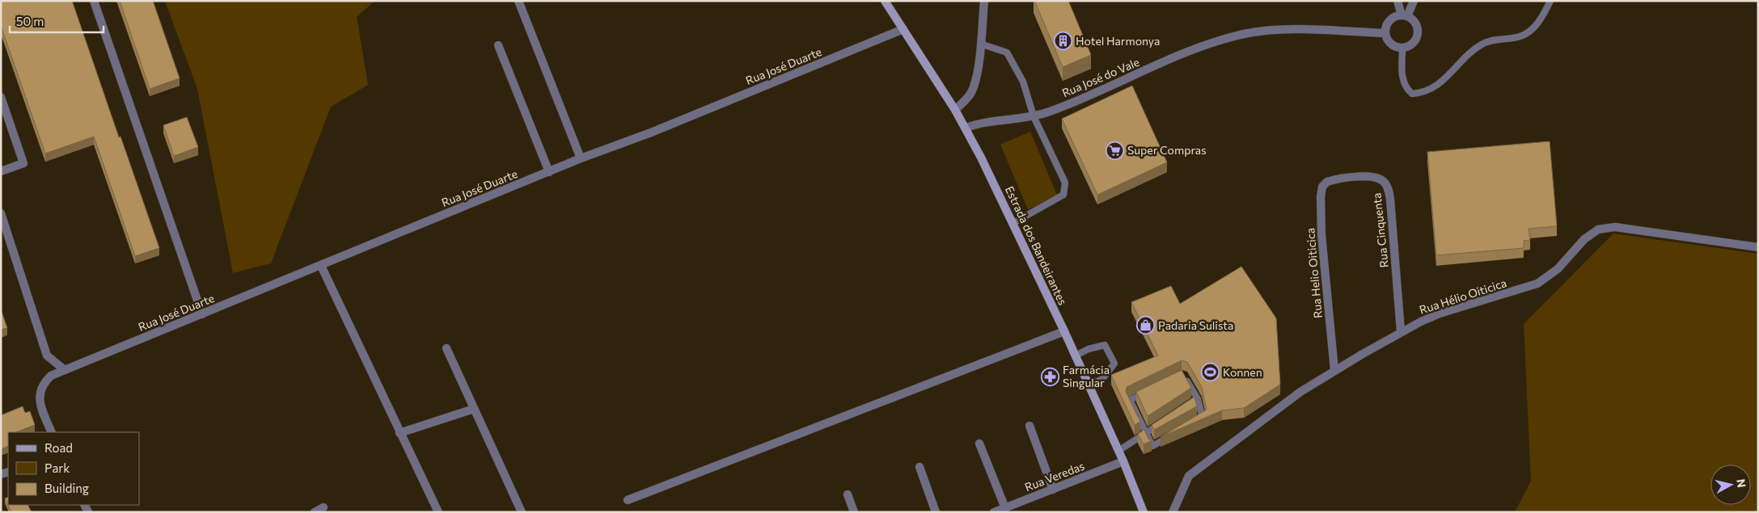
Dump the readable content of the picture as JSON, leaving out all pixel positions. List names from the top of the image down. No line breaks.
{"streets":{"main road":["Estrada dos Bandeirantes"],"street":["Rua José Duarte","Rua José do Vale","Rua Cinquenta","Rua Helio Oiticica","Rua Hélio Oiticica","Rua Veredas"]},"crossings":[["Rua José Duarte","Estrada dos Bandeirantes"],["Rua José do Vale","Estrada dos Bandeirantes"],["Rua Cinquenta","Rua Helio Oiticica"],["Rua Cinquenta","Rua Hélio Oiticica"],["Estrada dos Bandeirantes","Rua Veredas"],["Rua Helio Oiticica","Rua Hélio Oiticica"]],"places":{"building":["Hotel Harmonya"],"supermarket":["Super Compras"],"shop":["Padaria Sulista"],"sports":["Konnen"],"pharmacy":["Farmácia Singular"]},"legend":["Road","Park","Building"],"scale_bar":"50 m","north":"right"}
